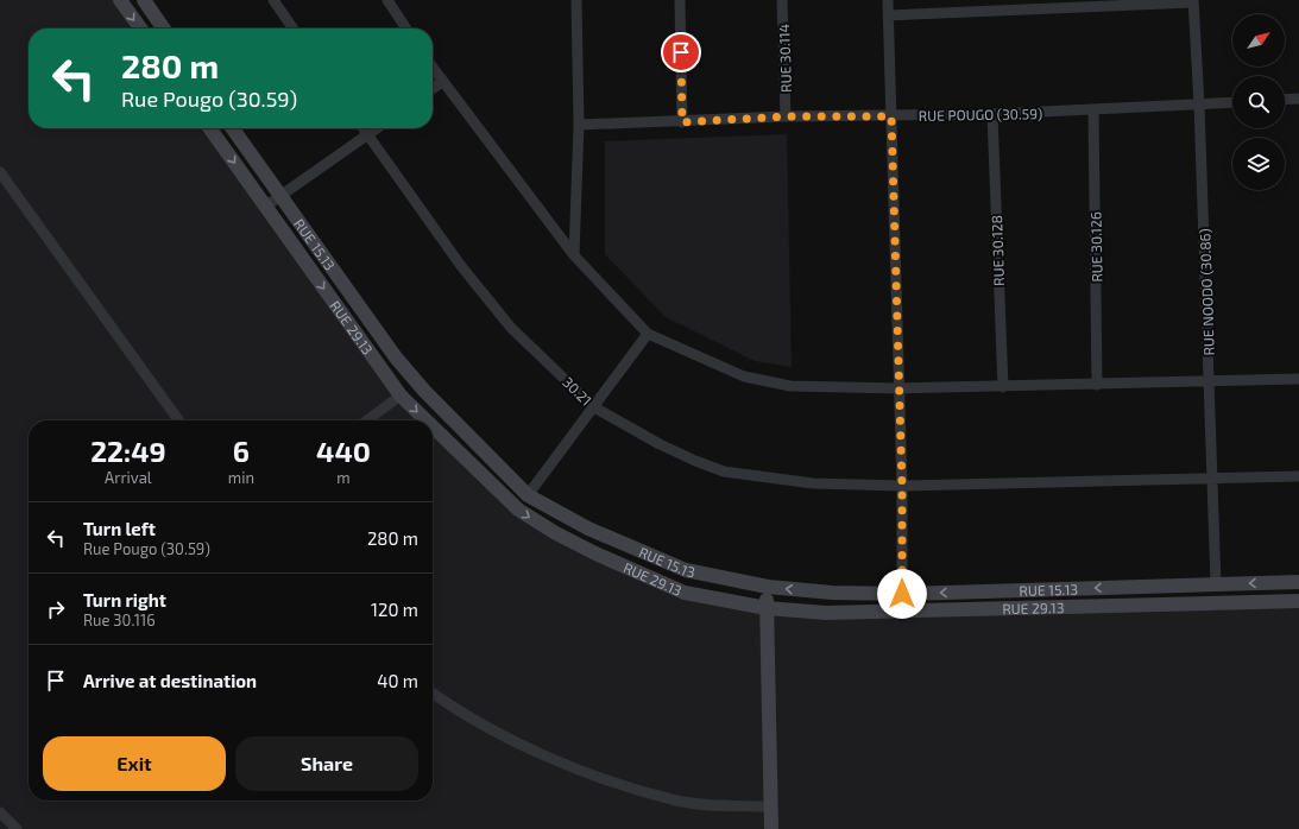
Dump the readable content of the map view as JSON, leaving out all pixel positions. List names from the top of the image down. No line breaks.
{"streets":{"main road":["RUE 15.13","RUE 29.13"],"street":["RUE 30.114","RUE POUGO (30.59)","RUE 30.126","RUE 30.128","RUE NOODO (30.86)","30.21"]},"crossings":[["RUE 30.114","RUE POUGO (30.59)"],["RUE POUGO (30.59)","RUE 30.126"],["RUE POUGO (30.59)","RUE 30.128"],["RUE POUGO (30.59)","RUE NOODO (30.86)"],["RUE 15.13","RUE NOODO (30.86)"],["RUE NOODO (30.86)","30.21"]],"one_way":["RUE 15.13","RUE 29.13"],"north":"top right","page":{"turn":["280 m","Rue Pougo (30.59)"],"eta":["22:49","Arrival","6","min","440","m"],"list":[{"name":"Turn left","note":"Rue Pougo (30.59)","value":"280 m"},{"name":"Turn right","note":"Rue 30.116","value":"120 m"},{"name":"Arrive at destination","value":"40 m"}],"buttons":["Exit","Share"]}}
